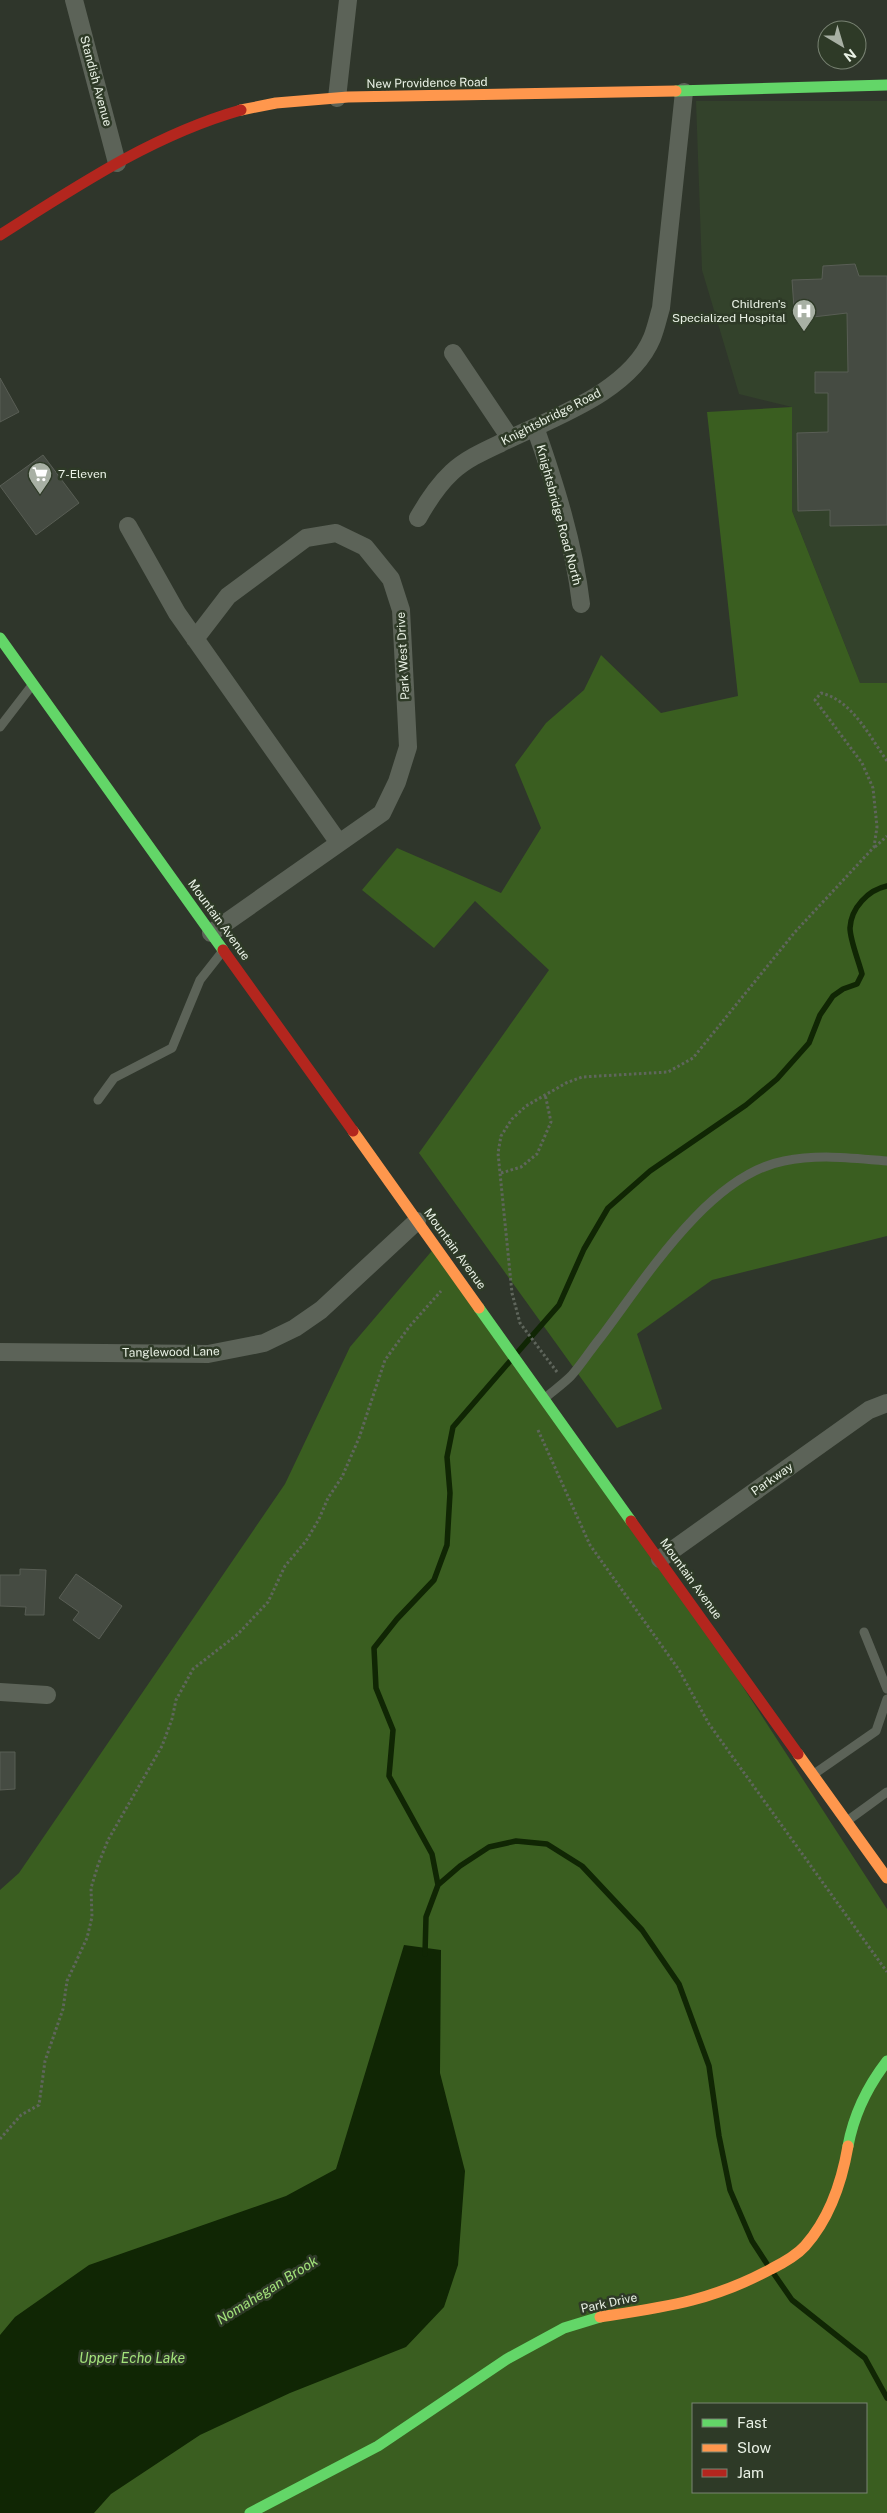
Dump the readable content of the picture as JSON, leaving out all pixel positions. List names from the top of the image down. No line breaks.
{"streets":{"street":["Standish Avenue","New Providence Road","Knightsbridge Road","Knightsbridge Road North","Park West Drive","Mountain Avenue","Tanglewood Lane","Parkway","Park Drive"]},"crossings":[["Standish Avenue","New Providence Road"],["New Providence Road","Knightsbridge Road"],["Knightsbridge Road","Knightsbridge Road North"],["Park West Drive","Mountain Avenue"],["Mountain Avenue","Tanglewood Lane"],["Mountain Avenue","Parkway"]],"water":["Nomahegan Brook","Upper Echo Lake"],"places":{"hospital":["Children's Specialized Hospital"],"supermarket":["7-Eleven"]},"legend":["Fast","Slow","Jam"],"north":"bottom right"}
